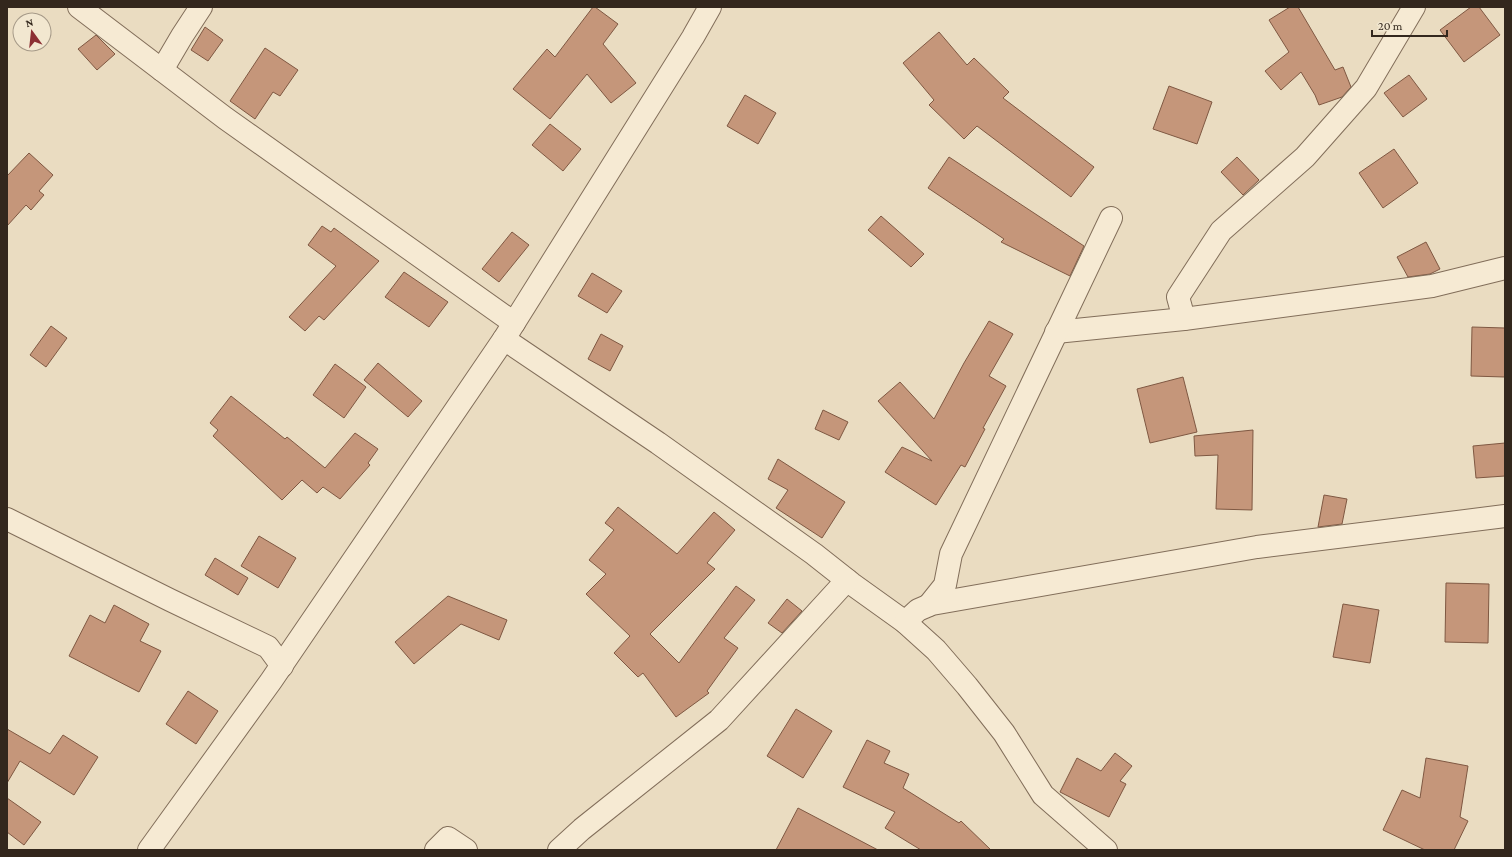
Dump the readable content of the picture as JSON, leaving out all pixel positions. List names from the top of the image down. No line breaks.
{"scale_bar":"20 m","north":"top"}
